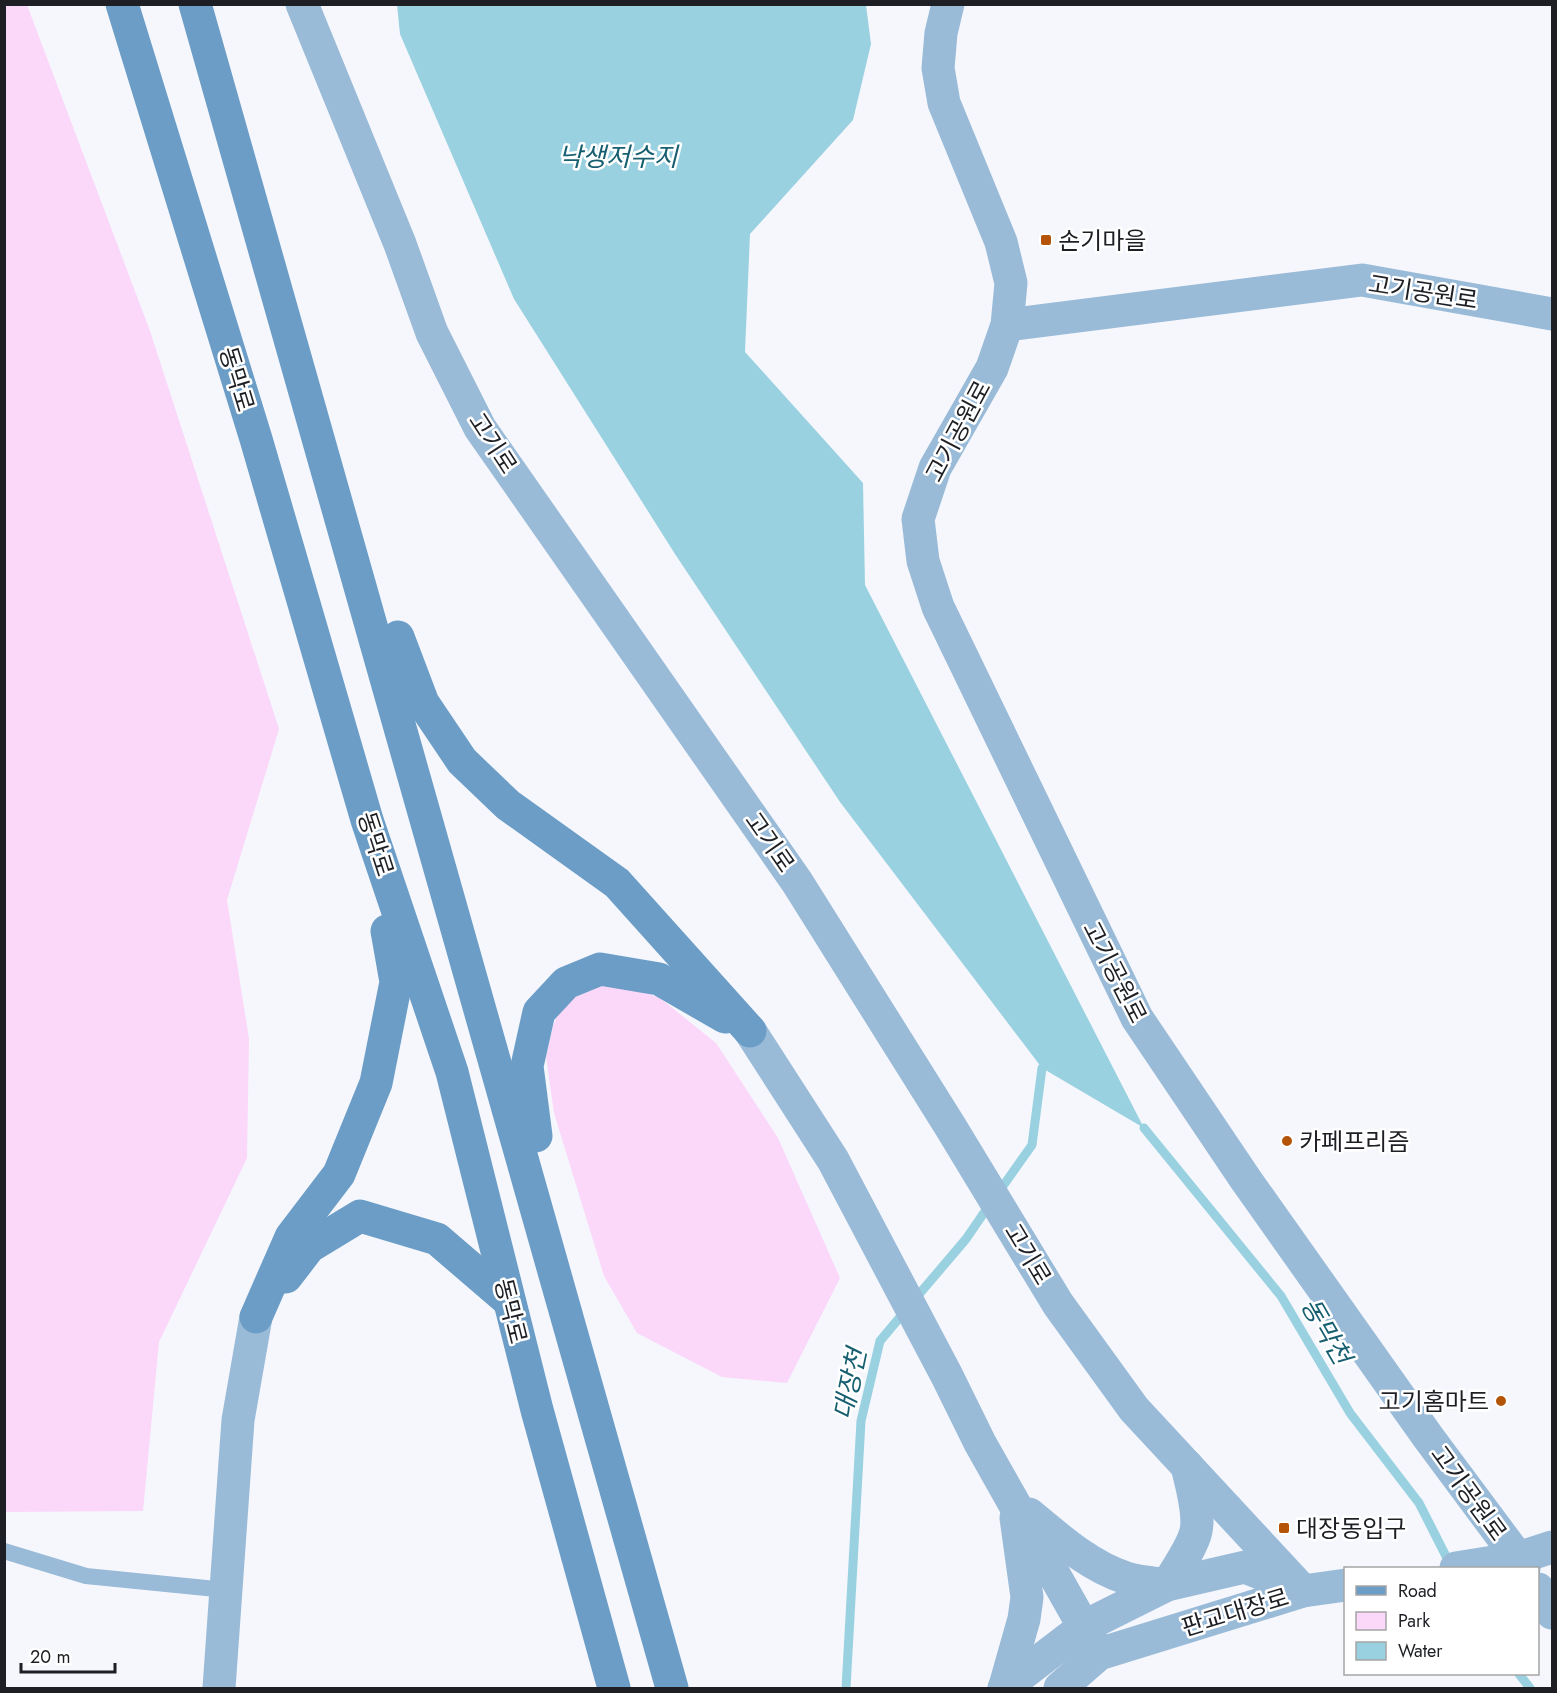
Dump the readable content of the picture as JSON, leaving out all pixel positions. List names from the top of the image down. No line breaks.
{"streets":{"main road":["동막로"],"street":["고기공원로","고기로","판교대장로"]},"crossings":[["고기로","판교대장로"]],"water":["낙생저수지","동막천","대장천"],"places":{"transit":["손기마을","대장동입구"],"other":["카페프리즘","고기홈마트"]},"legend":["Road","Park","Water"],"scale_bar":"20 m"}
